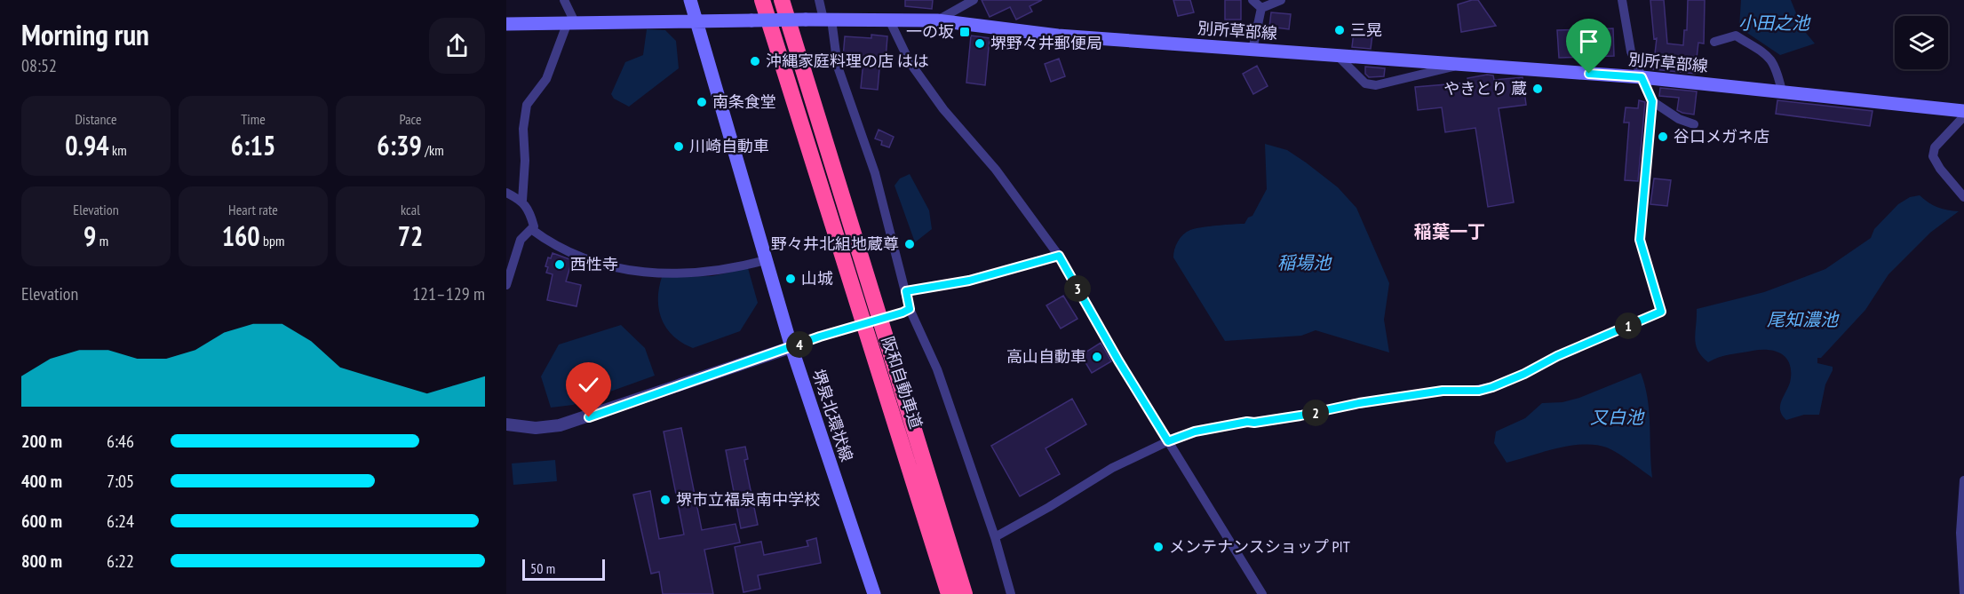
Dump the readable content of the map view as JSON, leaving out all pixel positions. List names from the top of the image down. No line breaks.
{"streets":{"highway":["阪和自動車道"],"main road":["別所草部線","堺泉北環状線"]},"crossings":[["別所草部線","堺泉北環状線"]],"districts":["稲葉一丁"],"water":["小田之池","稲場池","尾知濃池","又白池"],"places":{"other":["三晃","堺野々井郵便局","沖縄家庭料理の店 はは","やきとり 蔵","南条食堂","谷口メガネ店","川崎自動車","野々井北組地蔵尊","西性寺","山城","高山自動車","堺市立福泉南中学校","メンテナンスショップ PIT"],"transit":["一の坂"]},"scale_bar":"50 m","page":{"heading":["Morning run","08:52"],"stats":[["Distance","0.94 km"],["Time","6:15"],["Pace","6:39 /km"],["Elevation","9 m"],["Heart rate","160 bpm"],["kcal","72"]],"chart":["Elevation","121–129 m"],"pins":["3","1","4","2"],"list":[{"name":"200 m","note":"6:46"},{"name":"400 m","note":"7:05"},{"name":"600 m","note":"6:24"},{"name":"800 m","note":"6:22"}],"scale":"50 m"}}
